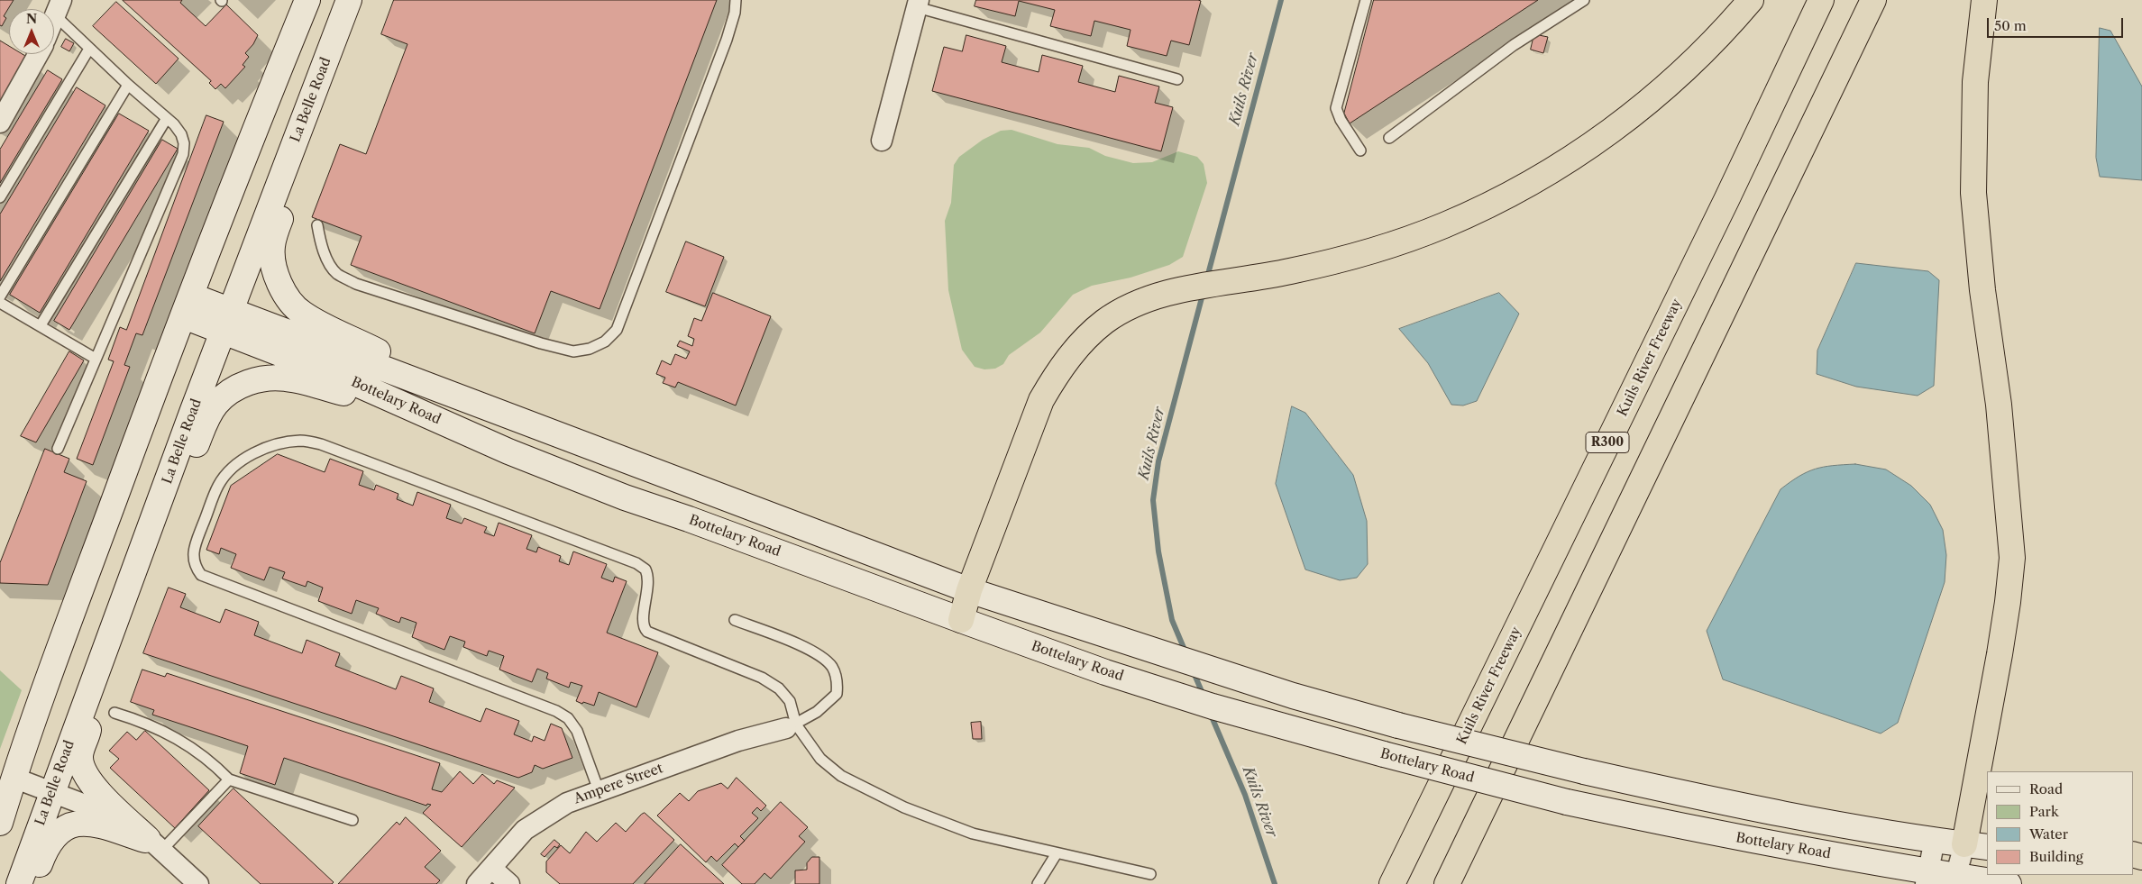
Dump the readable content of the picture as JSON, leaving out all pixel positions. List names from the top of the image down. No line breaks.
{"streets":{"highway":["Kuils River Freeway","R300"],"main road":["La Belle Road","Bottelary Road"],"street":["Ampere Street"]},"crossings":[["La Belle Road","Bottelary Road"]],"water":["Kuils River"],"legend":["Road","Park","Water","Building"],"scale_bar":"50 m","north":"top"}
